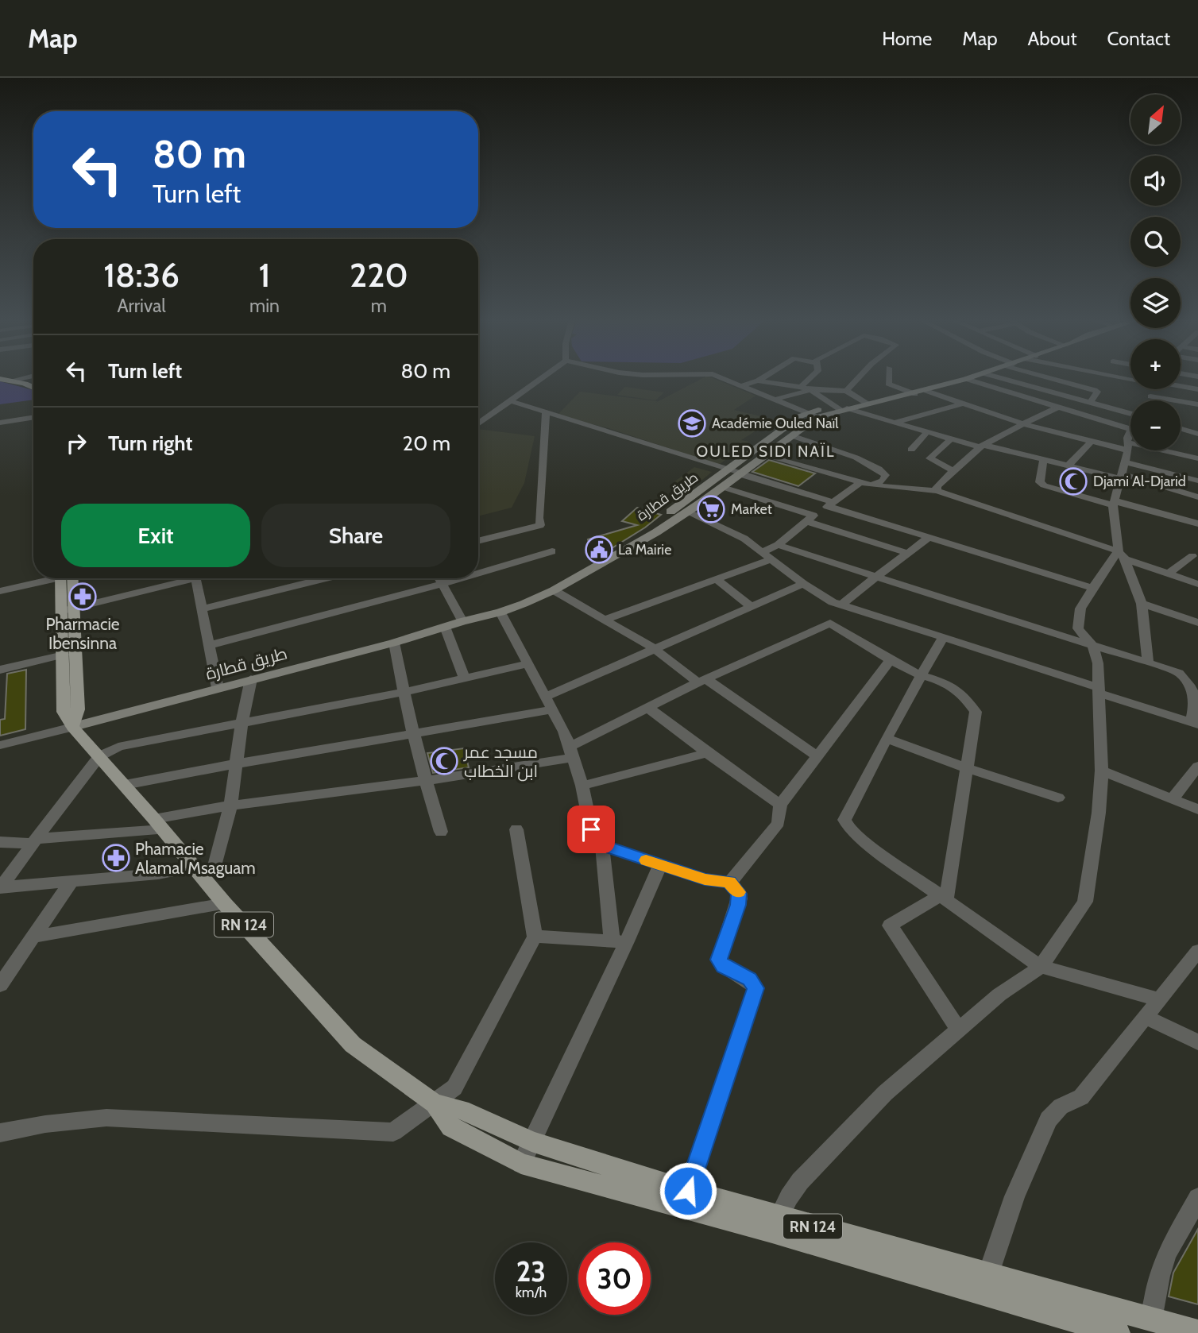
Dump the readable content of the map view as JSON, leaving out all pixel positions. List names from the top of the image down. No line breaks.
{"streets":{"main road":["طريق قطارة","RN 124"]},"crossings":[["طريق قطارة","RN 124"]],"districts":["OULED SIDI NAÏL"],"places":{"school or university":["Académie Ouled Naïl"],"mosque":["Djami Al-Djarid","مسجد عمر ابن الخطاب"],"supermarket":["Market"],"public building":["La Mairie"],"pharmacy":["Pharmacie Ibensinna","Phamacie Alamal Msaguam"]},"north":"top right","page":{"header":"Map","nav":["Home","Map","About","Contact"],"map_buttons":["+","−"],"turn":["80 m","Turn left"],"eta":["18:36","Arrival","1","min","220","m"],"list":[{"name":"Turn left","value":"80 m"},{"name":"Turn right","value":"20 m"}],"buttons":["Exit","Share"],"speed":"23 km/h","limit":"30"}}
